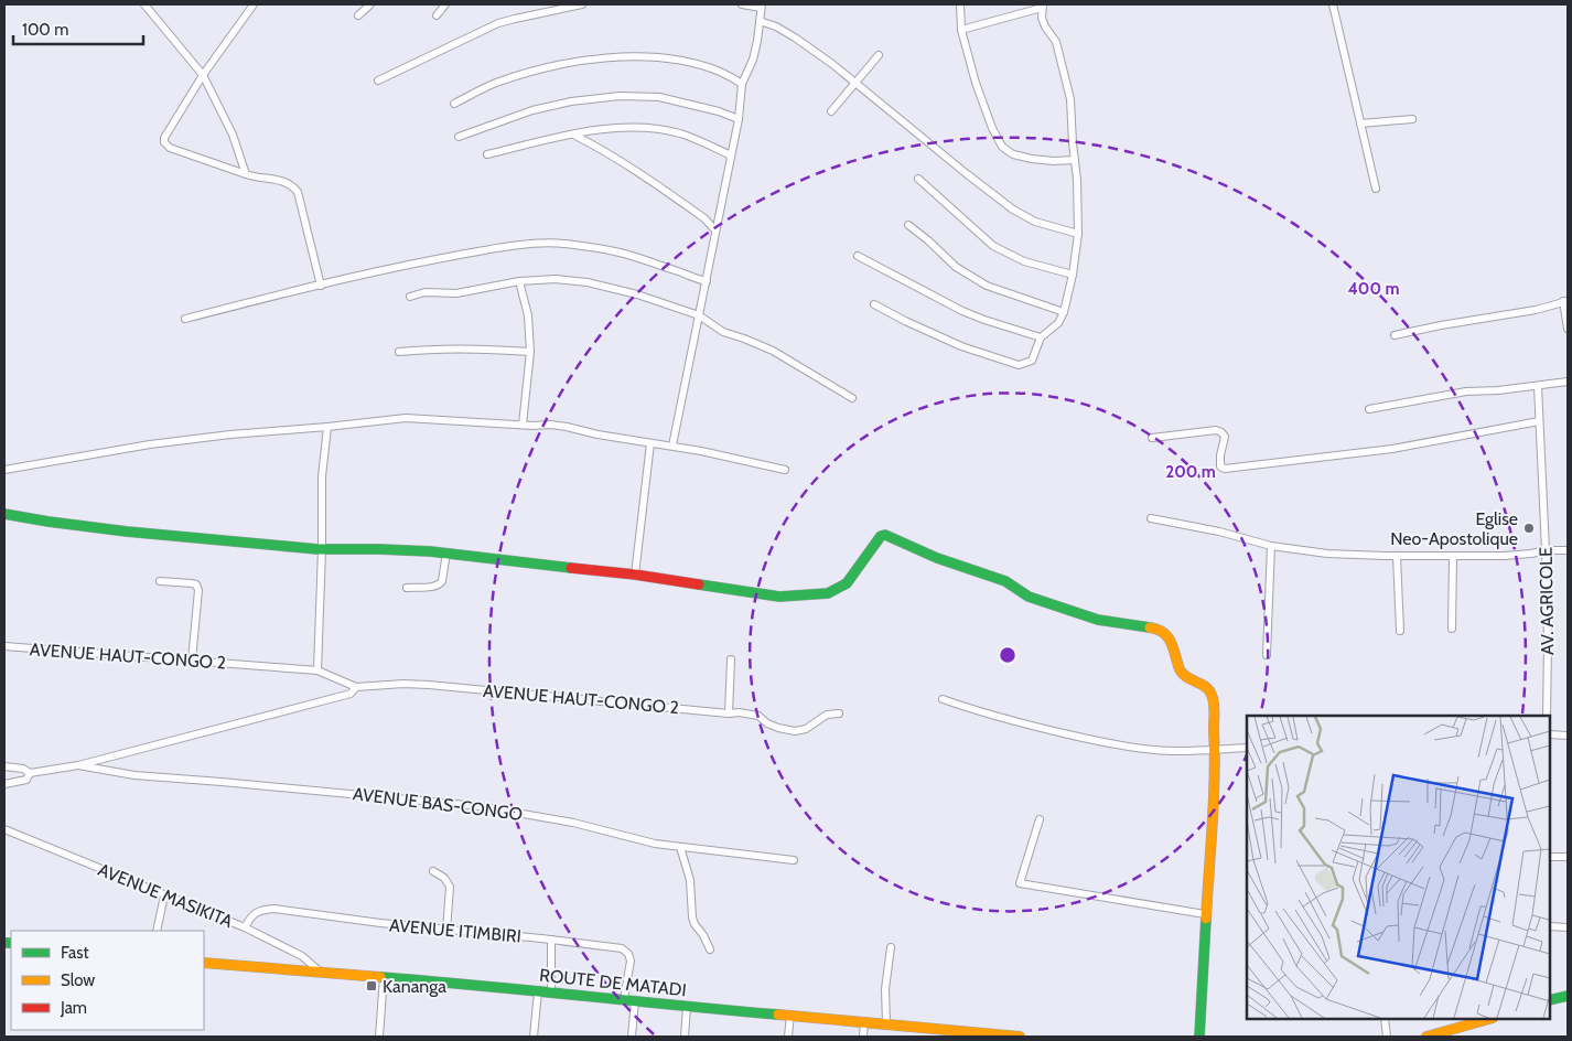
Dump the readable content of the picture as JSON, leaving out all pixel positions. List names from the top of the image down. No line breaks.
{"streets":{"street":["AV. AGRICOLE","AVENUE HAUT-CONGO 2","AVENUE BAS-CONGO","AVENUE MASIKITA","AVENUE ITIMBIRI","ROUTE DE MATADI"]},"crossings":[["AVENUE MASIKITA","AVENUE ITIMBIRI"],["AVENUE MASIKITA","ROUTE DE MATADI"],["AVENUE ITIMBIRI","ROUTE DE MATADI"]],"places":{"other":["Eglise Neo-Apostolique"],"transit":["Kananga"]},"legend":["Fast","Slow","Jam"],"scale_bar":"100 m","rings":["400 m","200 m"]}
